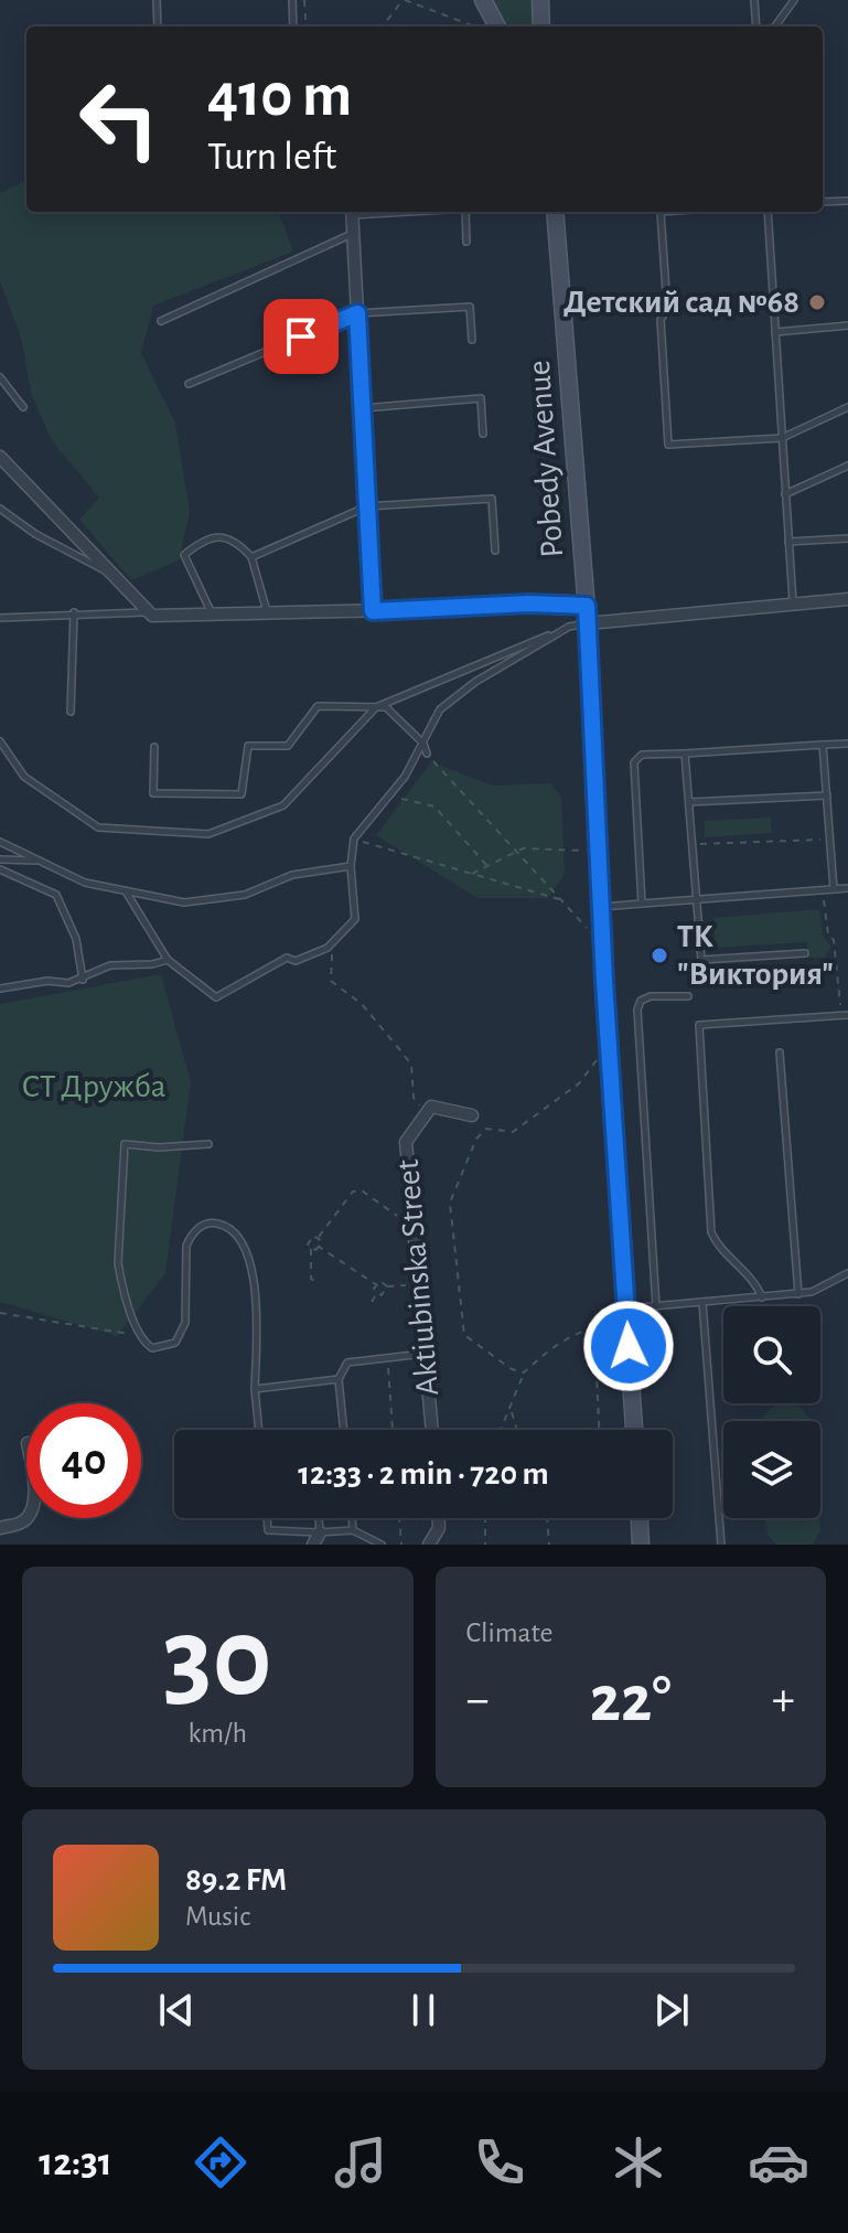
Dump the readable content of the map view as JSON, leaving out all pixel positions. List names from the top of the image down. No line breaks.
{"streets":{"street":["Pobedy Avenue","Aktiubinska Street"]},"parks":["СТ Дружба"],"places":["Детский сад №68","ТК \"Виктория\""],"page":{"turn":["410 m","Turn left"],"limit":"40","trip":"12:33 · 2 min · 720 m","tile":[["30","km/h"],"Climate"],"heat":["−","22°","+"],"song":["89.2 FM","Music"],"tabs":"12:31"}}
